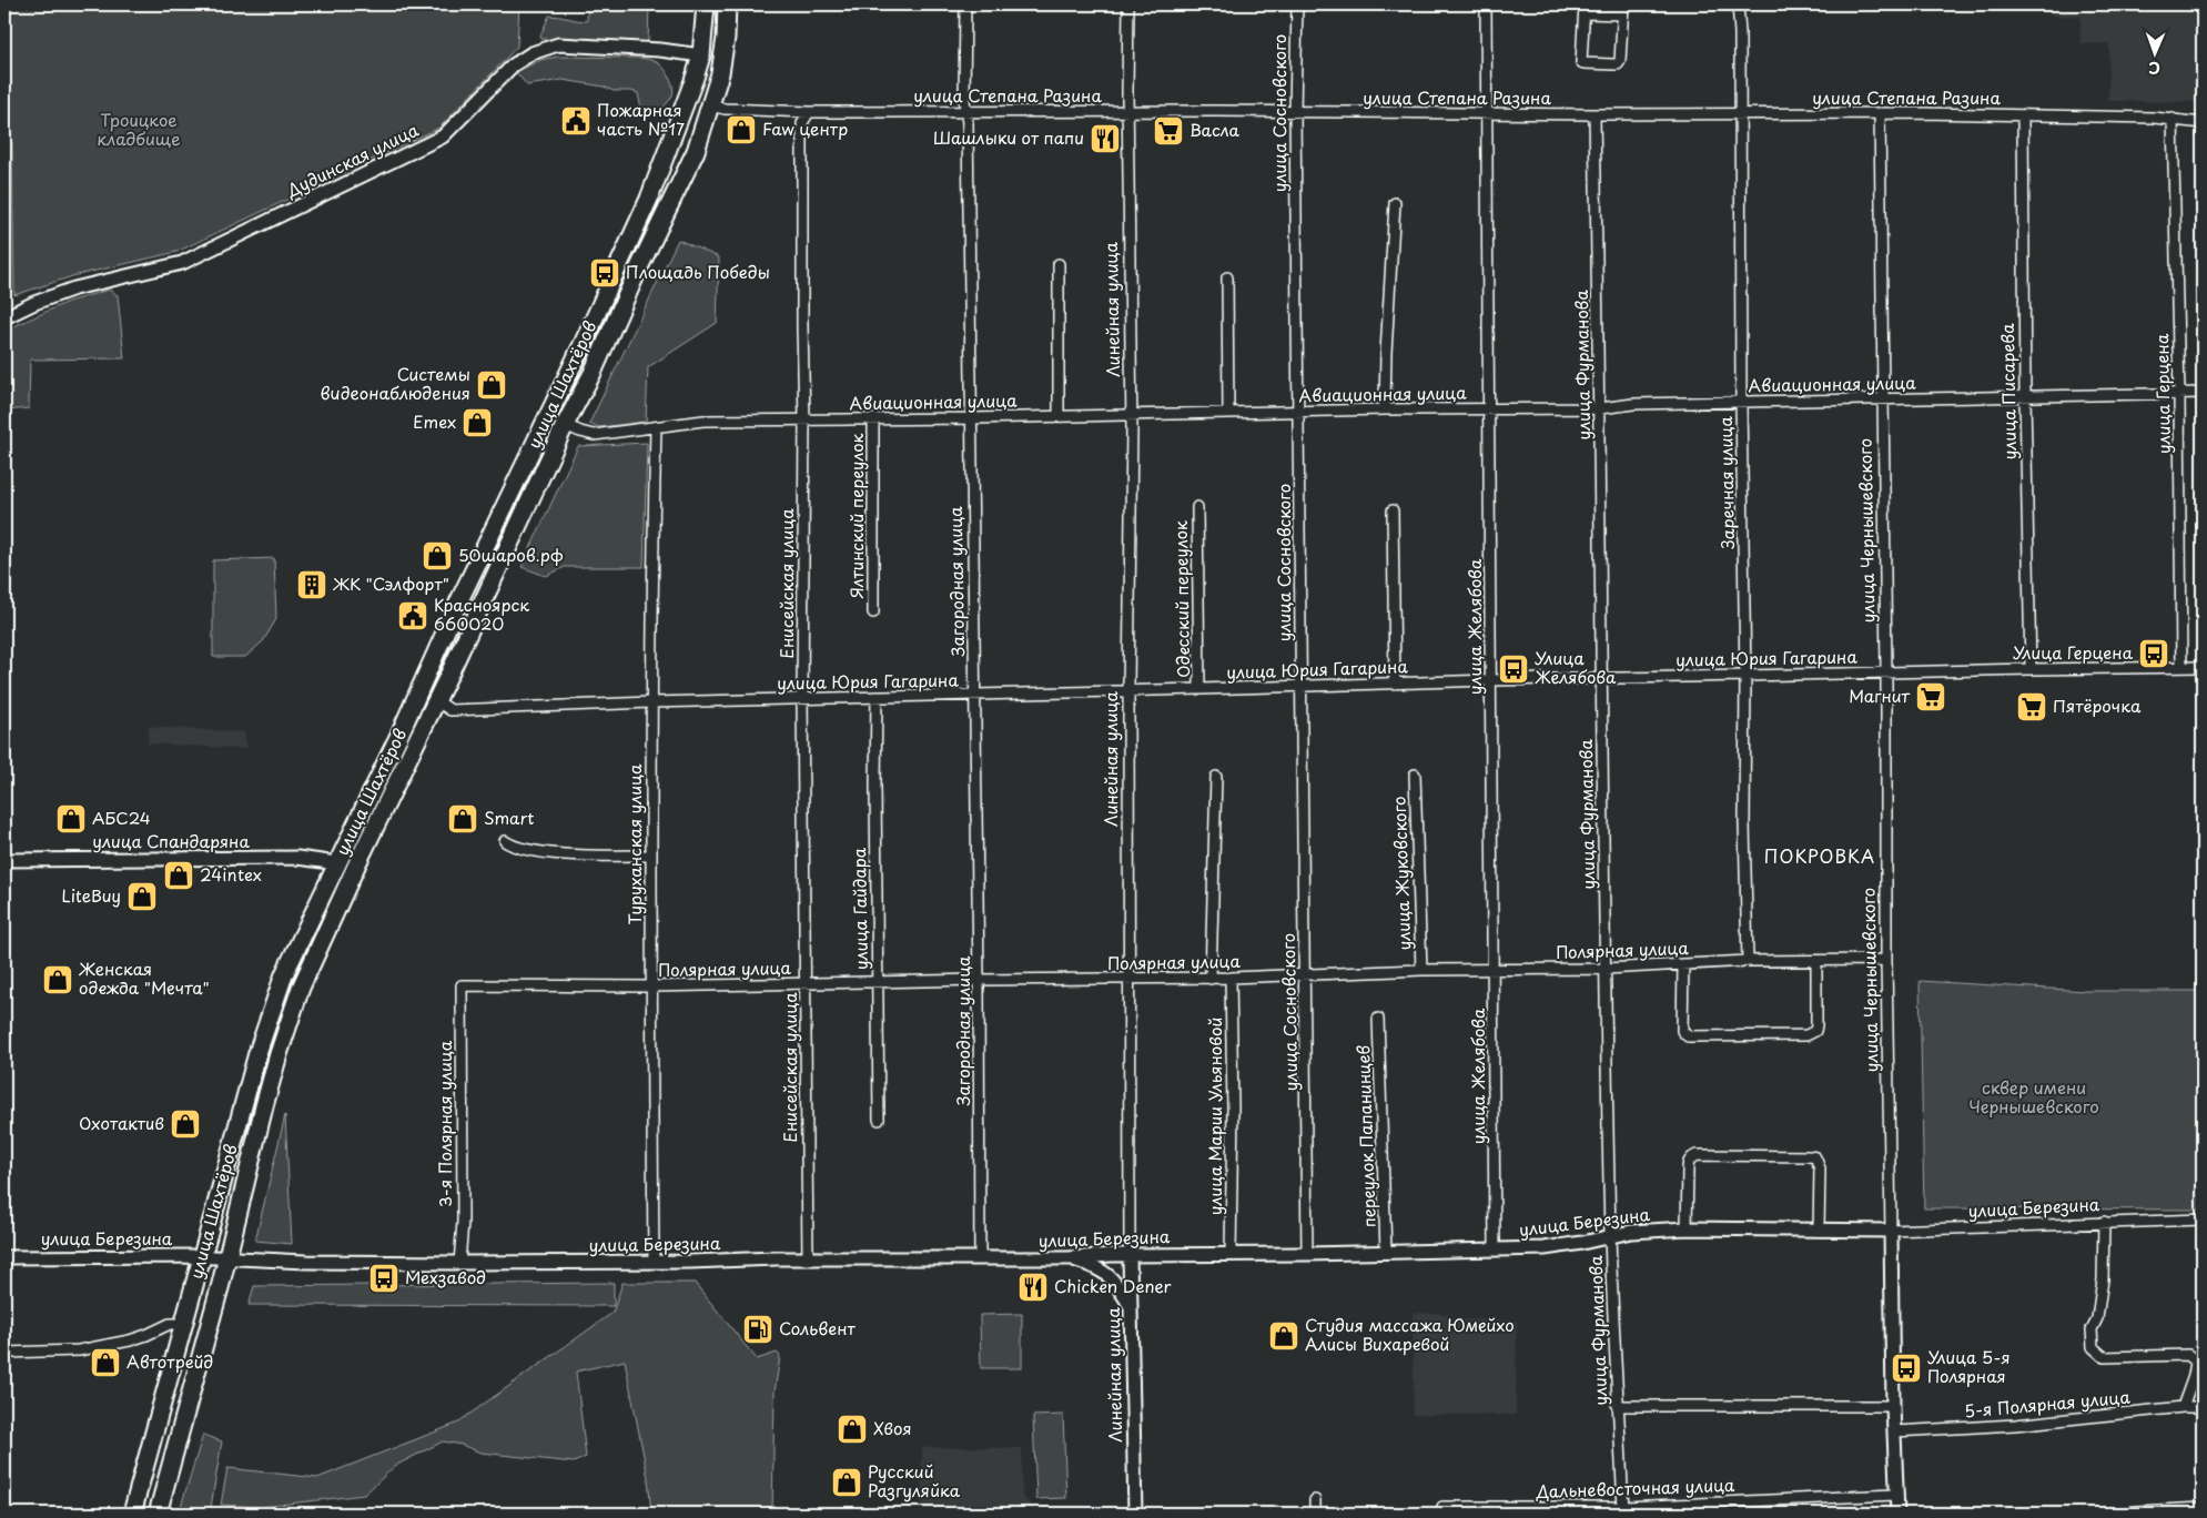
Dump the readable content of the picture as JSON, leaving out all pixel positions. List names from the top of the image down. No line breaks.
{"streets":{"main road":["улица Шахтёров"],"street":["улица Степана Разина","улица Сосновского","Дудинская улица","Линейная улица","улица Фурманова","Авиационная улица","улица Писарева","улица Герцена","Заречная улица","Ялтинский переулок","улица Чернышевского","Загородная улица","Енисейская улица","Одесский переулок","улица Желябова","улица Юрия Гагарина","улица Спандаряна","Туруханская улица","улица Жуковского","улица Гайдара","Полярная улица","улица Марии Ульяновой","3-я Полярная улица","переулок Папанинцев","улица Березина","5-я Полярная улица","Дальневосточная улица"]},"crossings":[["улица Степана Разина","улица Сосновского"],["улица Степана Разина","Линейная улица"],["улица Степана Разина","улица Фурманова"],["улица Степана Разина","улица Шахтёров"],["улица Степана Разина","улица Писарева"],["улица Степана Разина","улица Герцена"],["улица Степана Разина","Заречная улица"],["улица Степана Разина","улица Чернышевского"],["улица Степана Разина","Загородная улица"],["улица Степана Разина","Енисейская улица"],["улица Степана Разина","улица Желябова"],["улица Сосновского","Авиационная улица"],["улица Сосновского","улица Юрия Гагарина"],["улица Сосновского","Полярная улица"],["улица Сосновского","улица Березина"],["Дудинская улица","улица Шахтёров"],["Линейная улица","Авиационная улица"],["Линейная улица","улица Юрия Гагарина"],["Линейная улица","Полярная улица"],["Линейная улица","улица Березина"],["улица Фурманова","Авиационная улица"],["улица Фурманова","улица Юрия Гагарина"],["улица Фурманова","Полярная улица"],["улица Фурманова","улица Березина"],["улица Фурманова","Дальневосточная улица"],["улица Шахтёров","Авиационная улица"],["улица Шахтёров","улица Юрия Гагарина"],["улица Шахтёров","улица Спандаряна"],["улица Шахтёров","улица Березина"],["Авиационная улица","улица Писарева"],["Авиационная улица","улица Герцена"],["Авиационная улица","Заречная улица"],["Авиационная улица","Ялтинский переулок"],["Авиационная улица","улица Чернышевского"],["Авиационная улица","Загородная улица"],["Авиационная улица","Енисейская улица"],["Авиационная улица","улица Желябова"],["Авиационная улица","Туруханская улица"],["улица Писарева","улица Юрия Гагарина"],["улица Герцена","улица Юрия Гагарина"],["Заречная улица","улица Юрия Гагарина"],["Заречная улица","Полярная улица"],["улица Чернышевского","улица Юрия Гагарина"],["улица Чернышевского","Полярная улица"],["улица Чернышевского","улица Березина"],["улица Чернышевского","5-я Полярная улица"],["улица Чернышевского","Дальневосточная улица"],["Загородная улица","улица Юрия Гагарина"],["Загородная улица","Полярная улица"],["Загородная улица","улица Березина"],["Енисейская улица","улица Юрия Гагарина"],["Енисейская улица","Полярная улица"],["Енисейская улица","улица Березина"],["Одесский переулок","улица Юрия Гагарина"],["улица Желябова","улица Юрия Гагарина"],["улица Желябова","Полярная улица"],["улица Желябова","улица Березина"],["улица Юрия Гагарина","Туруханская улица"],["улица Юрия Гагарина","улица Гайдара"],["Туруханская улица","Полярная улица"],["Туруханская улица","улица Березина"],["улица Жуковского","Полярная улица"],["улица Гайдара","Полярная улица"],["Полярная улица","улица Марии Ульяновой"],["Полярная улица","3-я Полярная улица"],["улица Марии Ульяновой","улица Березина"],["3-я Полярная улица","улица Березина"],["переулок Папанинцев","улица Березина"]],"districts":["ПОКРОВКА"],"parks":["Троицкое кладбище","сквер имени Чернышевского"],"places":{"public building":["Пожарная часть №17","Красноярск 660020"],"shop":["Faw центр","Системы видеонаблюдения","Emex","50шаров.рф","АБС24","Smart","24intex","LiteBuy","Женская одежда \"Мечта\"","Охотактив","Студия массажа Юмейхо Алисы Вихаревой","Автотрейд","Хвоя","Русский Разгуляйка"],"supermarket":["Васла","Магнит","Пятёрочка"],"restaurant":["Шашлыки от папи","Chicken Dener"],"bus stop":["Площадь Победы","Улица Герцена","Улица Желябова","Мехзавод","Улица 5-я Полярная"],"building":["ЖК \"Сэлфорт\""],"fuel station":["Сольвент"]},"north":"bottom"}
